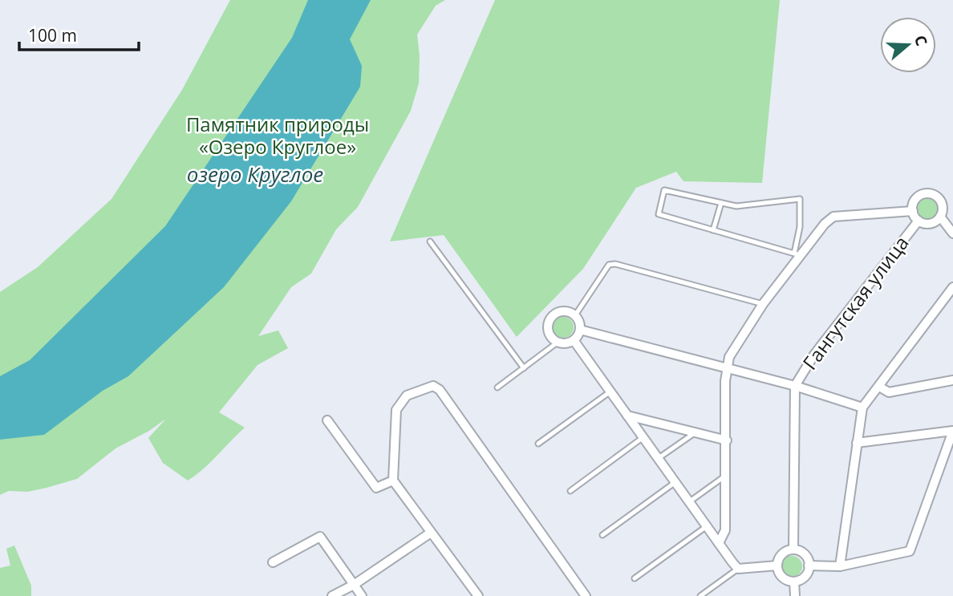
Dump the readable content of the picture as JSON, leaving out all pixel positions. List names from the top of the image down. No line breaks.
{"streets":{"street":["Гангутская улица"]},"water":["озеро Круглое"],"parks":["Памятник природы «Озеро Круглое»"],"scale_bar":"100 m","north":"right"}
